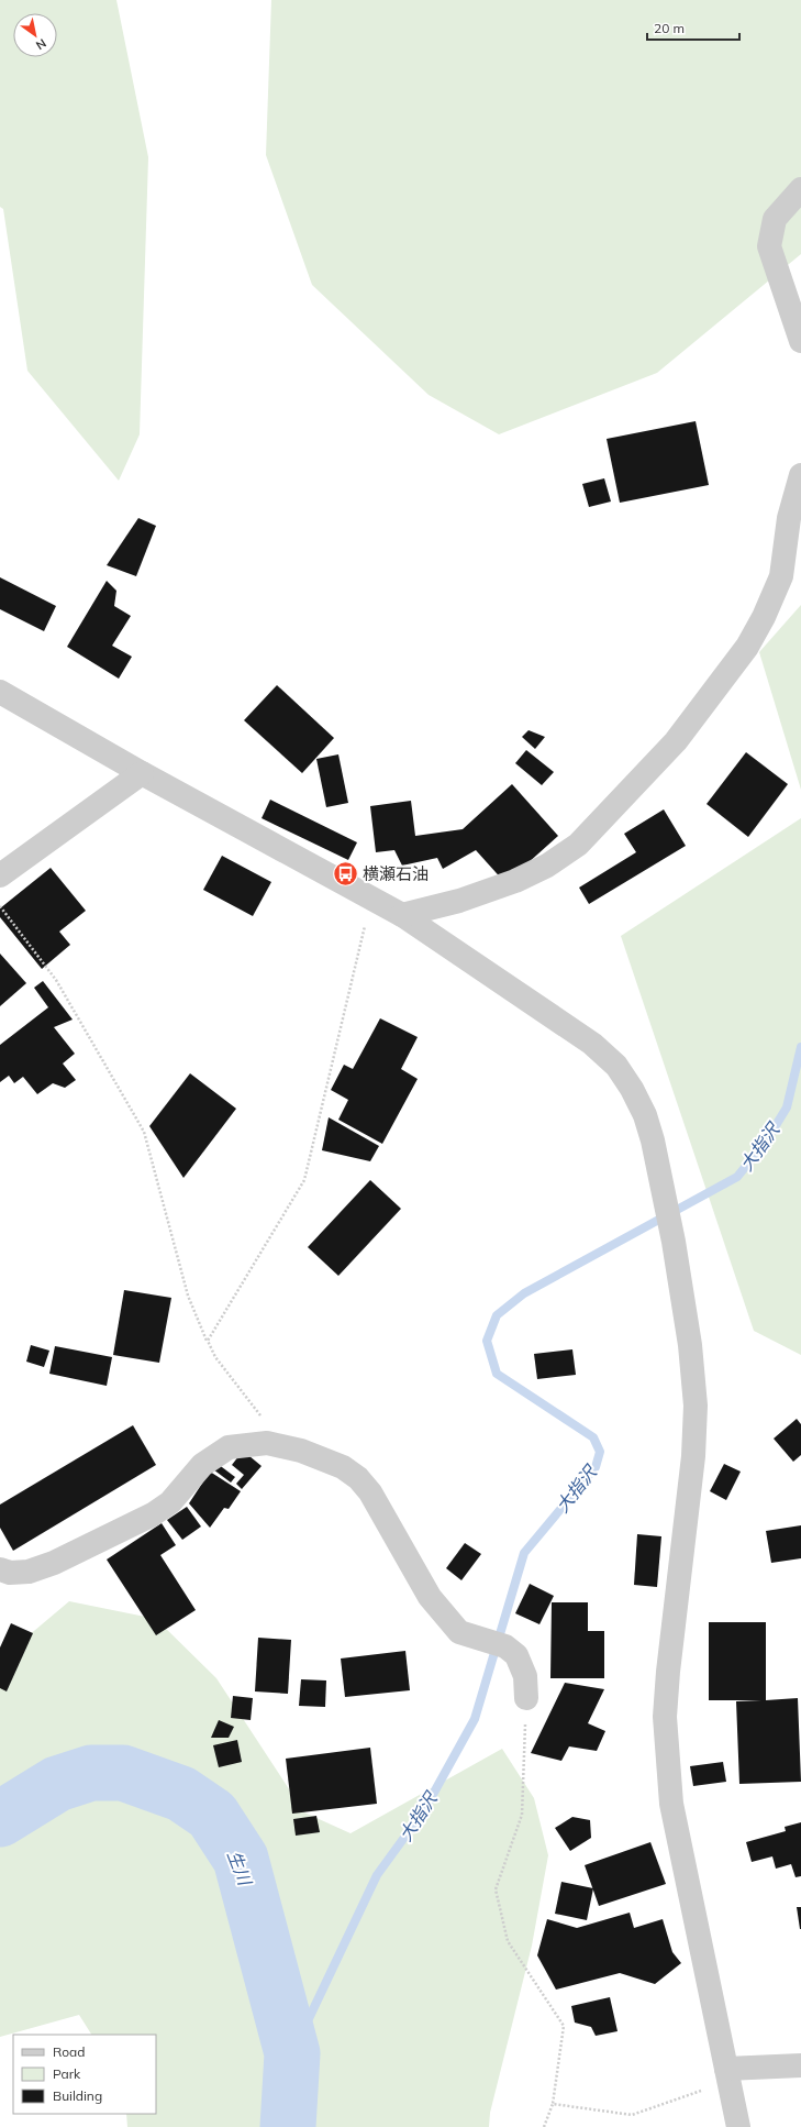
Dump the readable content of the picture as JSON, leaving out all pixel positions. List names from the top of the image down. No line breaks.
{"water":["大指沢","生川"],"places":{"bus stop":["横瀬石油"]},"legend":["Road","Park","Building"],"scale_bar":"20 m","north":"bottom right"}
